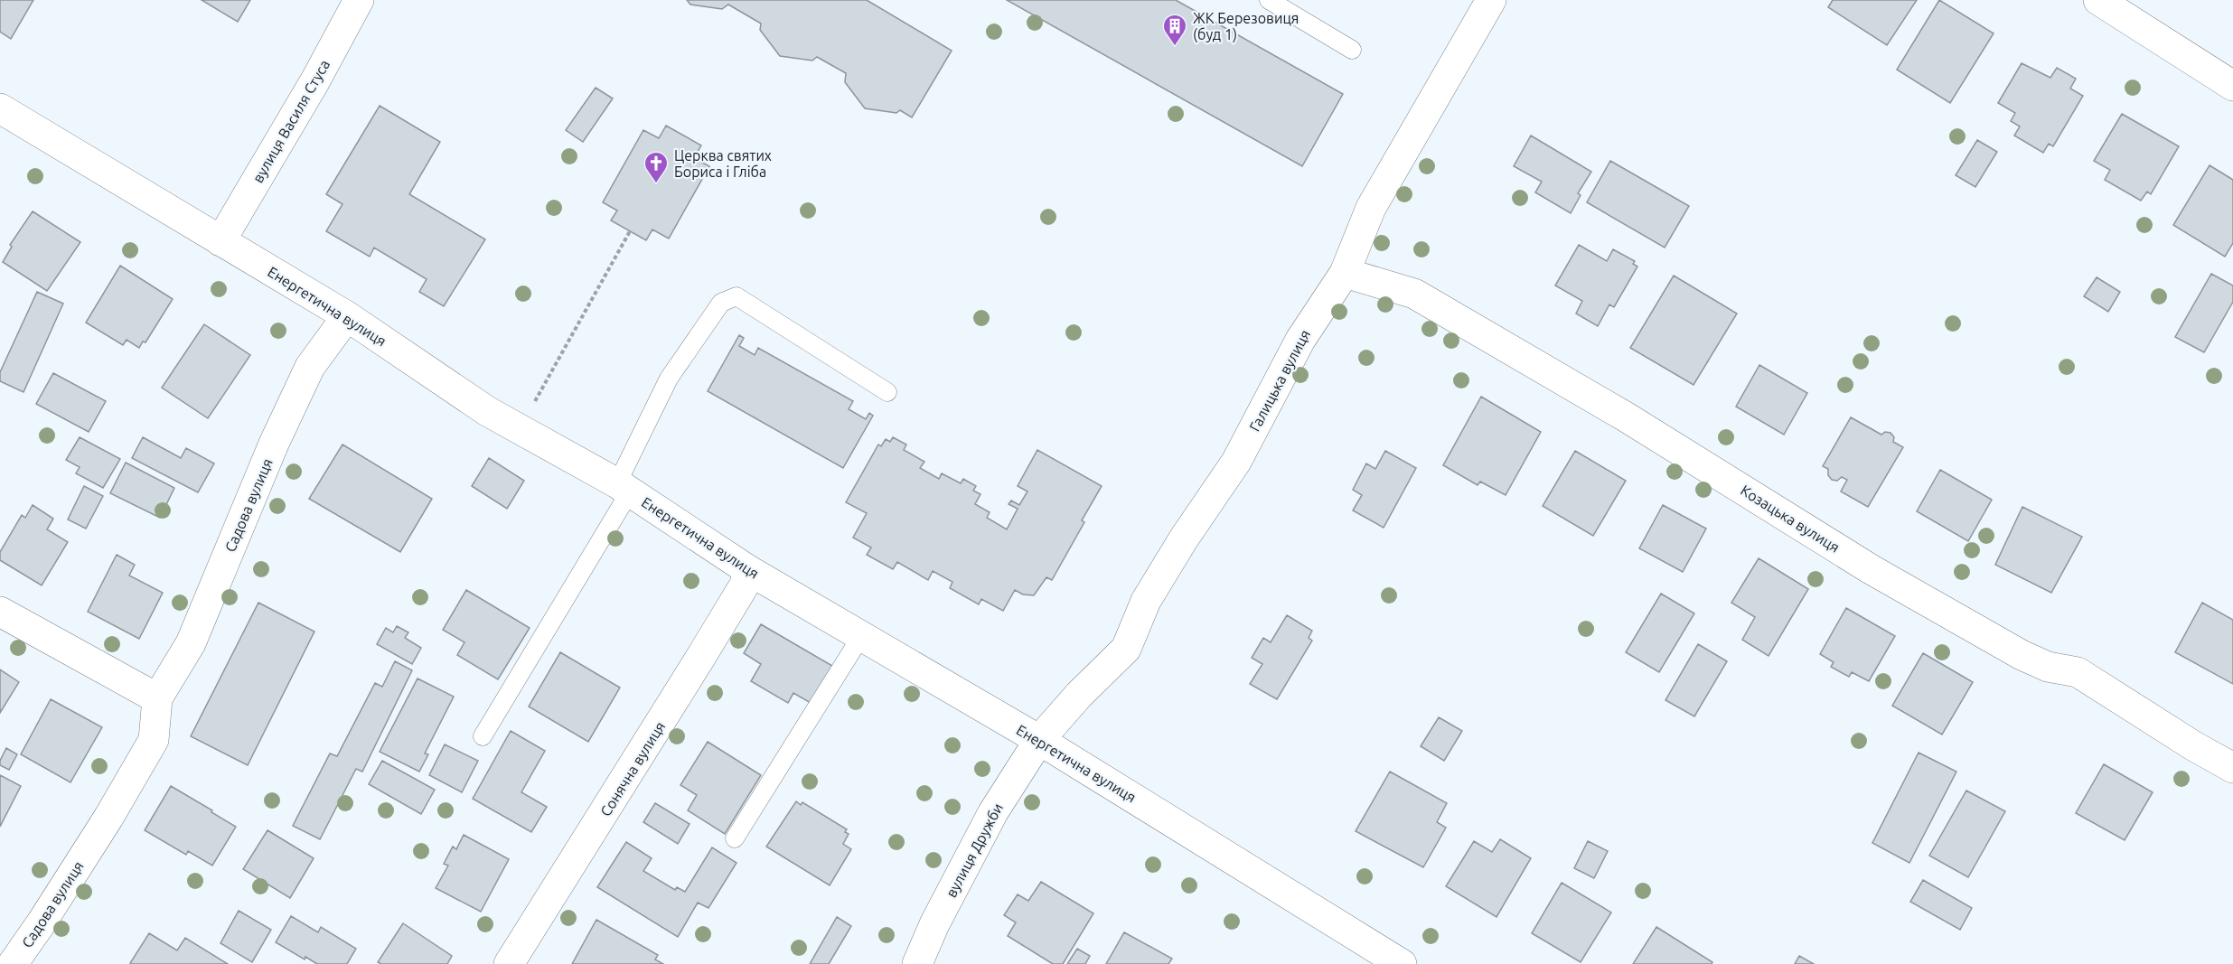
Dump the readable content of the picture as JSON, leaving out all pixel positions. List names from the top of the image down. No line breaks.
{"streets":{"street":["вулиця Василя Стуса","Енергетична вулиця","Галицька вулиця","Садова вулиця","Козацька вулиця","Сонячна вулиця","вулиця Дружби"]},"crossings":[["вулиця Василя Стуса","Енергетична вулиця"],["Енергетична вулиця","Галицька вулиця"],["Енергетична вулиця","Садова вулиця"],["Енергетична вулиця","Сонячна вулиця"],["Енергетична вулиця","вулиця Дружби"],["Галицька вулиця","Козацька вулиця"],["Галицька вулиця","вулиця Дружби"]],"places":{"building":["ЖК Березовиця (буд 1)"],"church":["Церква святих Бориса і Гліба"]}}
